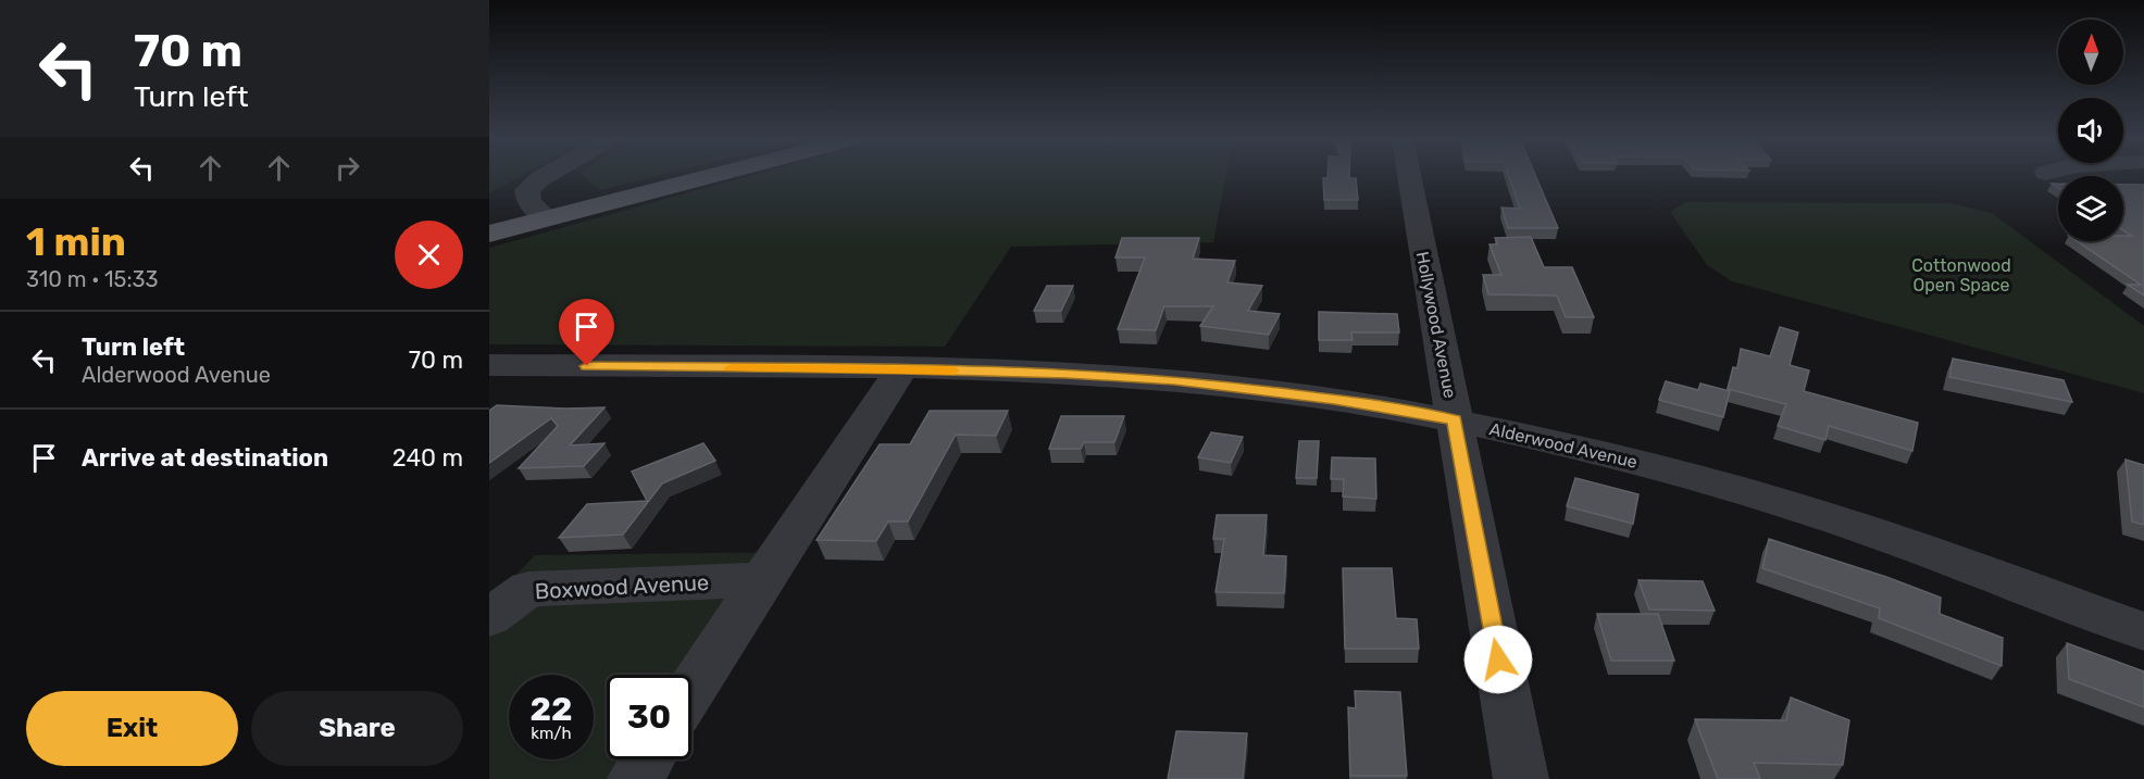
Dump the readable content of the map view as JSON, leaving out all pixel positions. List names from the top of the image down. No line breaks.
{"streets":{"street":["Hollywood Avenue","Alderwood Avenue","Boxwood Avenue"]},"crossings":[["Hollywood Avenue","Alderwood Avenue"]],"parks":["Cottonwood Open Space"],"north":"top","page":{"turn":["70 m","Turn left"],"heading":["1 min","310 m · 15:33"],"list":[{"name":"Turn left","note":"Alderwood Avenue","value":"70 m"},{"name":"Arrive at destination","value":"240 m"}],"speed":"22 km/h","limit":"30","buttons":["Exit","Share"]}}
